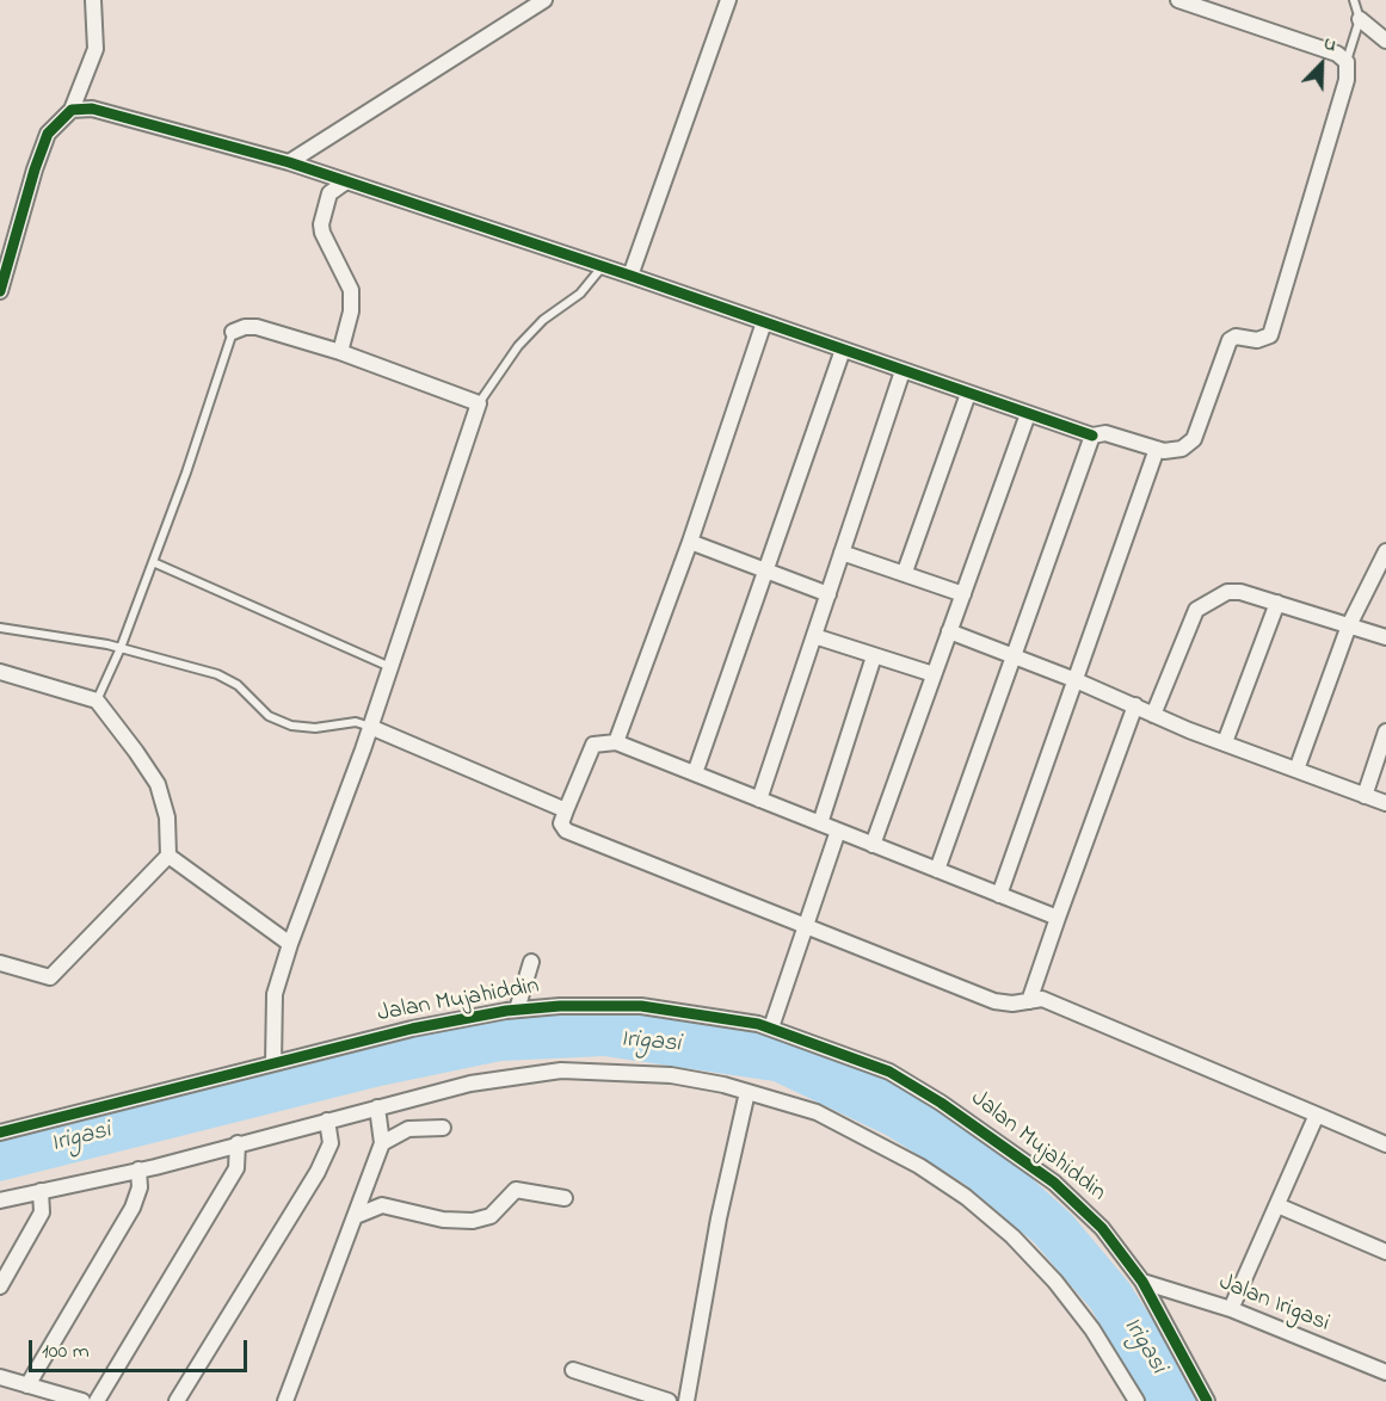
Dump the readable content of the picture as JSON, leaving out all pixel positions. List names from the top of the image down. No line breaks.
{"streets":{"street":["Jalan Mujahiddin","Jalan Irigasi"]},"crossings":[["Jalan Mujahiddin","Jalan Irigasi"]],"water":["Irigasi"],"scale_bar":"100 m","north":"top right"}
